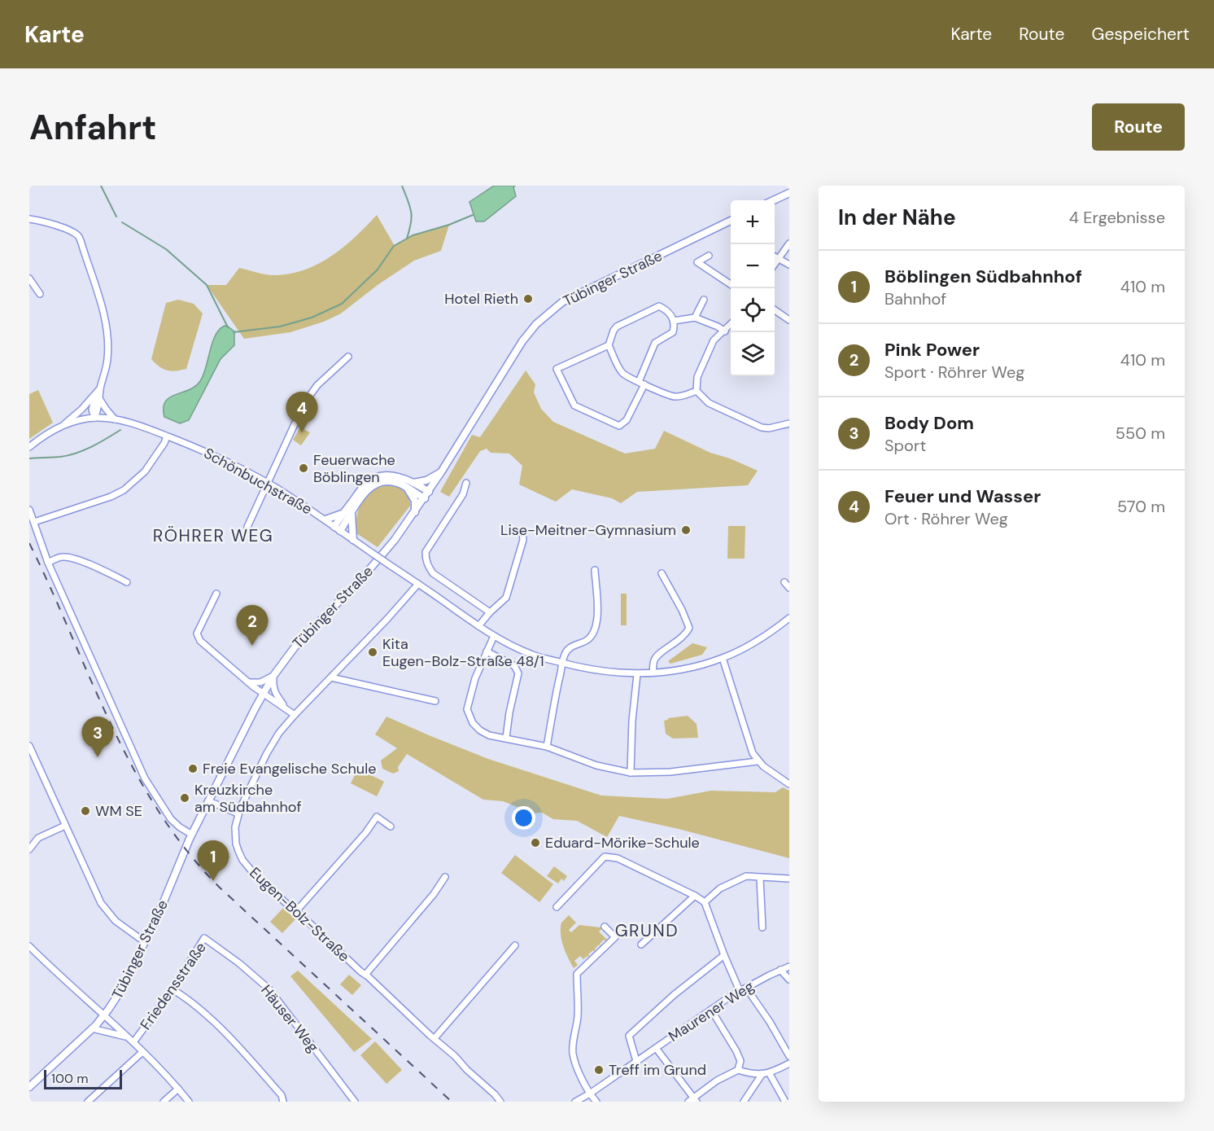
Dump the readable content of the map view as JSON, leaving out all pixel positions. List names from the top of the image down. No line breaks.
{"streets":{"main road":["Tübinger Straße"],"street":["Schönbuchstraße","Eugen-Bolz-Straße","Friedensstraße","Maurener Weg","Häuser Weg"]},"crossings":[["Schönbuchstraße","Eugen-Bolz-Straße"],["Friedensstraße","Häuser Weg"]],"districts":["RÖHRER WEG","GRUND"],"places":["Hotel Rieth","Feuerwache Böblingen","Lise-Meitner-Gymnasium","Kita Eugen-Bolz-Straße 48/1","Freie Evangelische Schule","Kreuzkirche am Südbahnhof","WM SE","Eduard-Mörike-Schule","Treff im Grund"],"scale_bar":"100 m","page":{"header":"Karte","nav":["Karte","Route","Gespeichert"],"buttons":"Route","title":"Anfahrt","heading":["In der Nähe","4 Ergebnisse"],"map_buttons":["+","−"],"list":[{"mark":"1","name":"Böblingen Südbahnhof","note":"Bahnhof","value":"410 m"},{"mark":"2","name":"Pink Power","note":"Sport · Röhrer Weg","value":"410 m"},{"mark":"3","name":"Body Dom","note":"Sport","value":"550 m"},{"mark":"4","name":"Feuer und Wasser","note":"Ort · Röhrer Weg","value":"570 m"}],"pins":["4","2","3","1"],"scale":"100 m"}}
